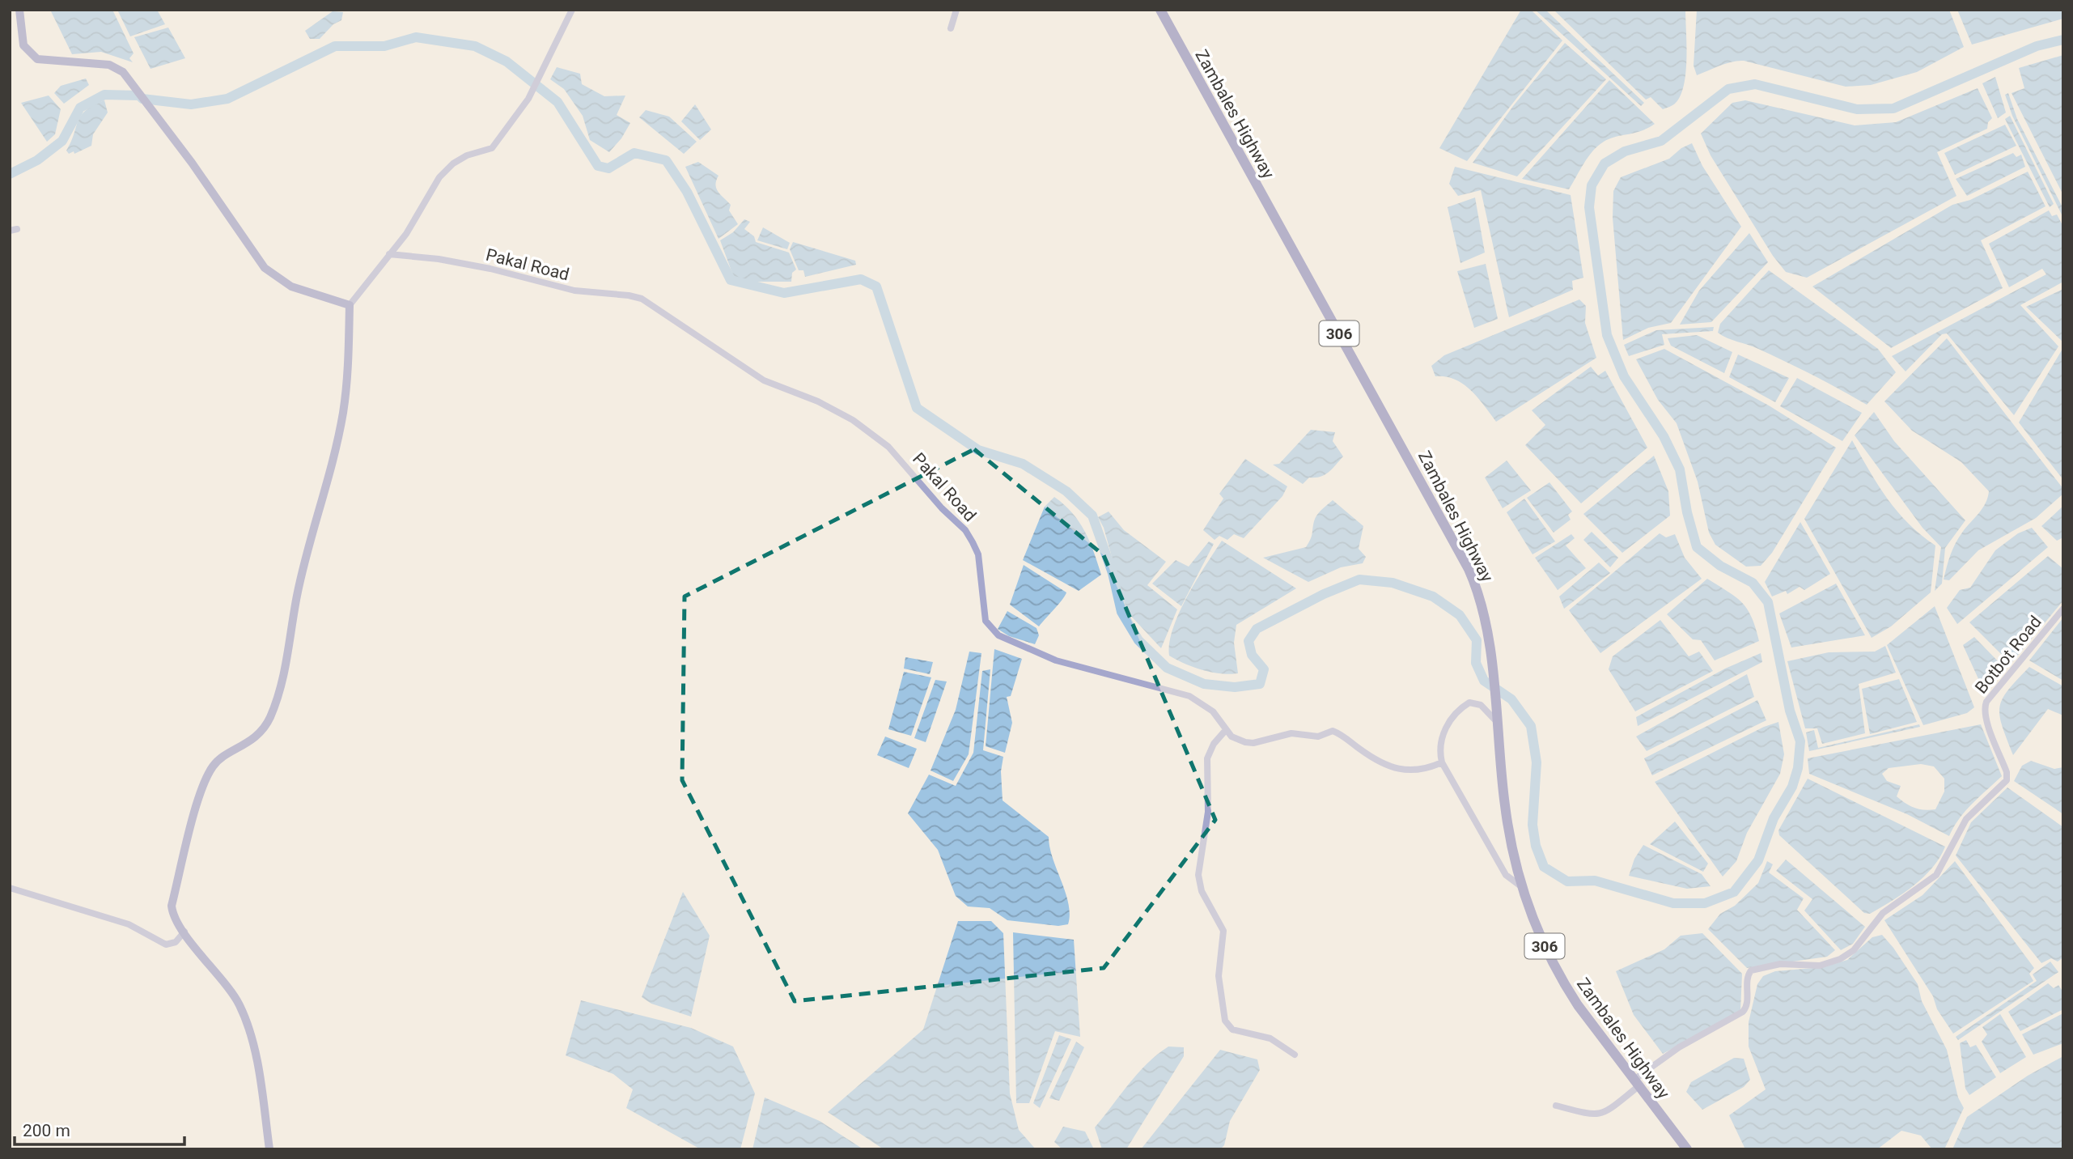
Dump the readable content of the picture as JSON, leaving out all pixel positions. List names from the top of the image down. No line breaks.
{"streets":{"main road":["Zambales Highway","306"],"street":["Pakal Road","Botbot Road"]},"crossings":[["Zambales Highway","Botbot Road"]],"scale_bar":"200 m"}
